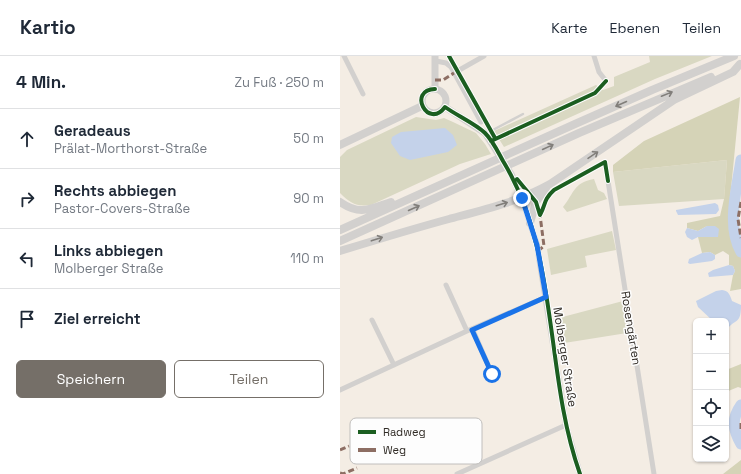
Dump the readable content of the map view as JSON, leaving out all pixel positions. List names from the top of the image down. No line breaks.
{"streets":{"main road":["Molberger Straße"],"street":["Rosengärten"]},"legend":["Radweg","Weg"],"page":{"header":"Kartio","nav":["Karte","Ebenen","Teilen"],"heading":["4 Min.","Zu Fuß · 250 m"],"list":[["Geradeaus","Prälat-Morthorst-Straße","50 m"],["Rechts abbiegen","Pastor-Covers-Straße","90 m"],["Links abbiegen","Molberger Straße","110 m"],"Ziel erreicht"],"map_buttons":["+","−"],"buttons":["Speichern","Teilen"]}}
